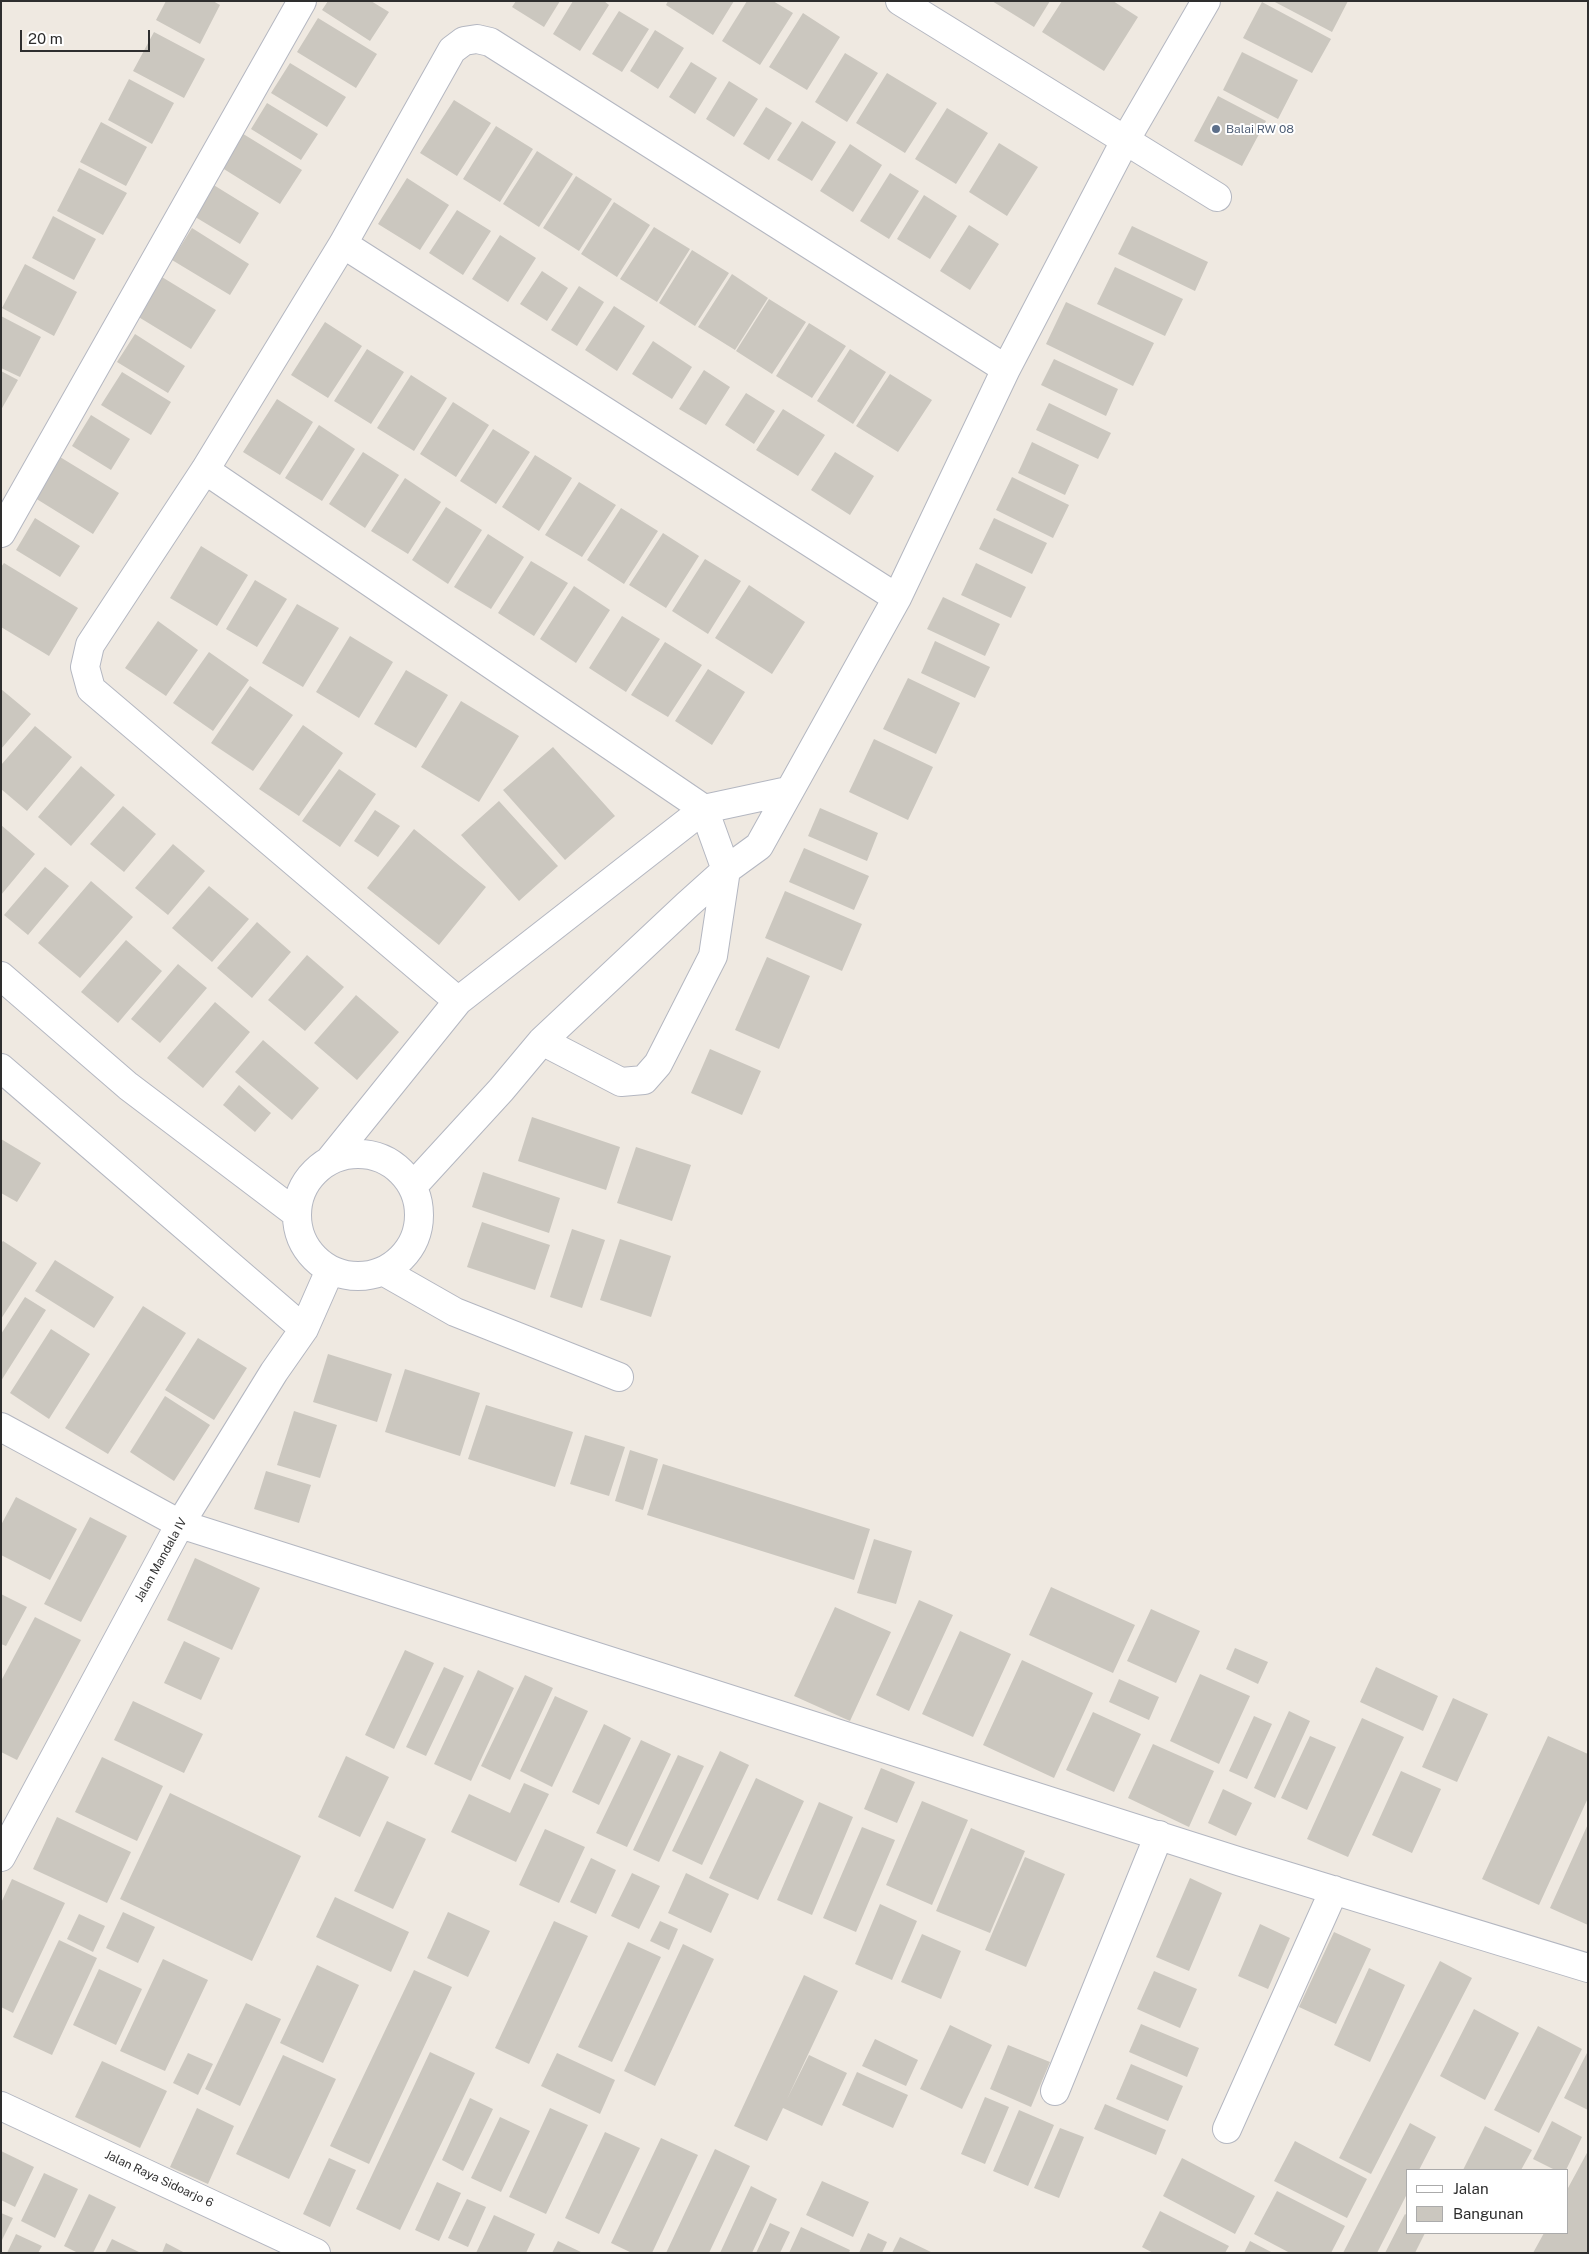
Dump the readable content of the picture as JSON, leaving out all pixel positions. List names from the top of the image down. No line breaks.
{"streets":{"street":["Jalan Mandala IV","Jalan Raya Sidoarjo 6"]},"places":["Balai RW 08"],"legend":["Jalan","Bangunan"],"scale_bar":"20 m"}
